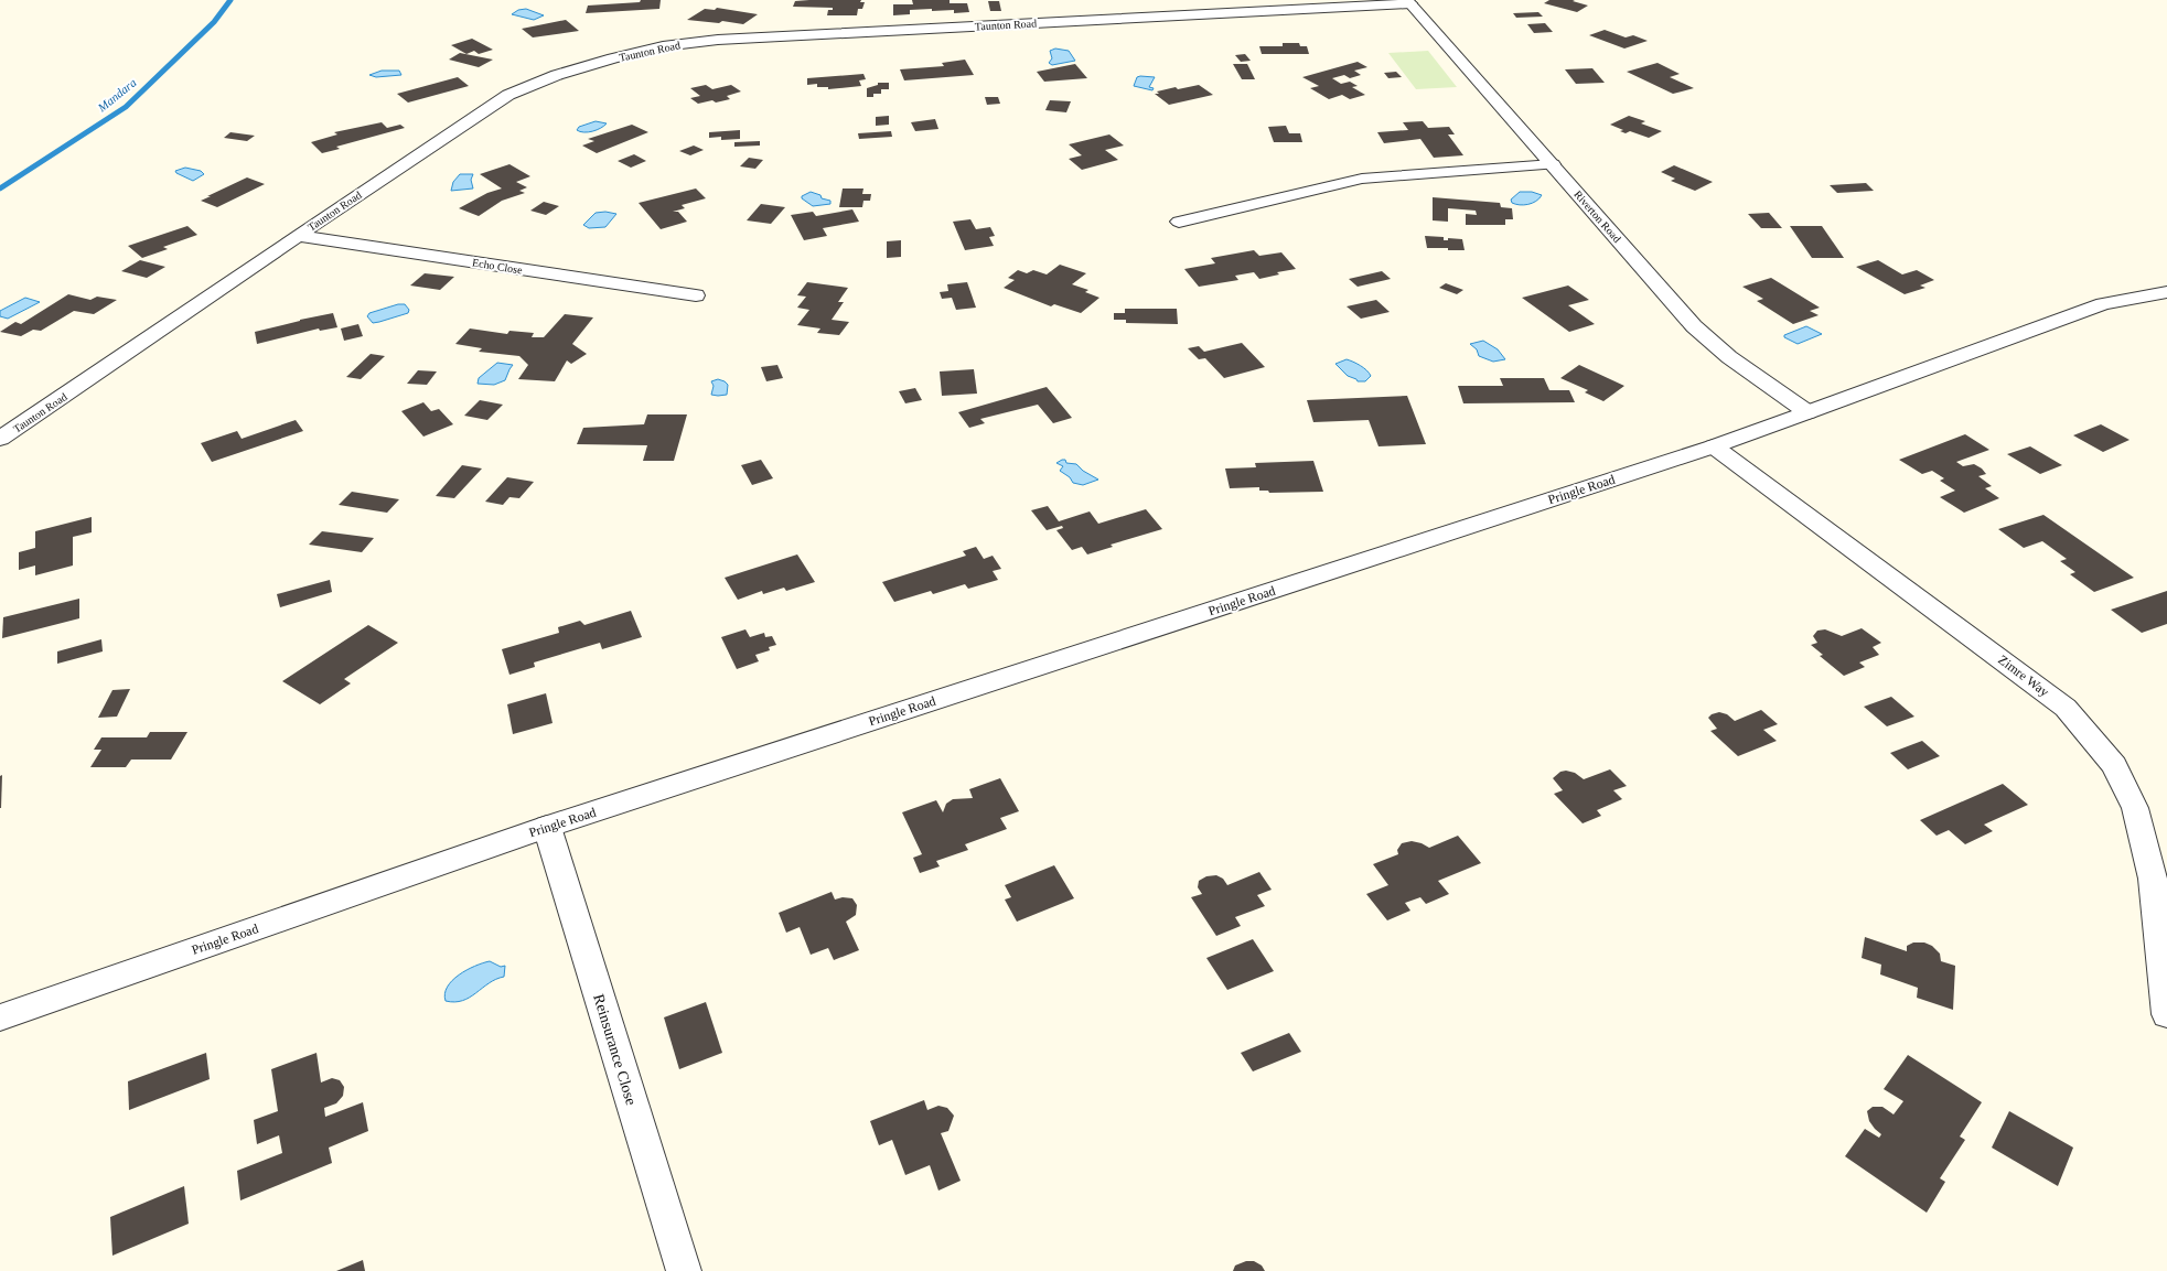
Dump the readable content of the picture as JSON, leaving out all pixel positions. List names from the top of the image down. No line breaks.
{"streets":{"street":["Taunton Road","Riverton Road","Echo Close","Pringle Road","Zimre Way","Reinsurance Close"]},"crossings":[["Taunton Road","Riverton Road"],["Taunton Road","Echo Close"],["Riverton Road","Pringle Road"],["Pringle Road","Zimre Way"],["Pringle Road","Reinsurance Close"]],"water":["Mandara"]}
